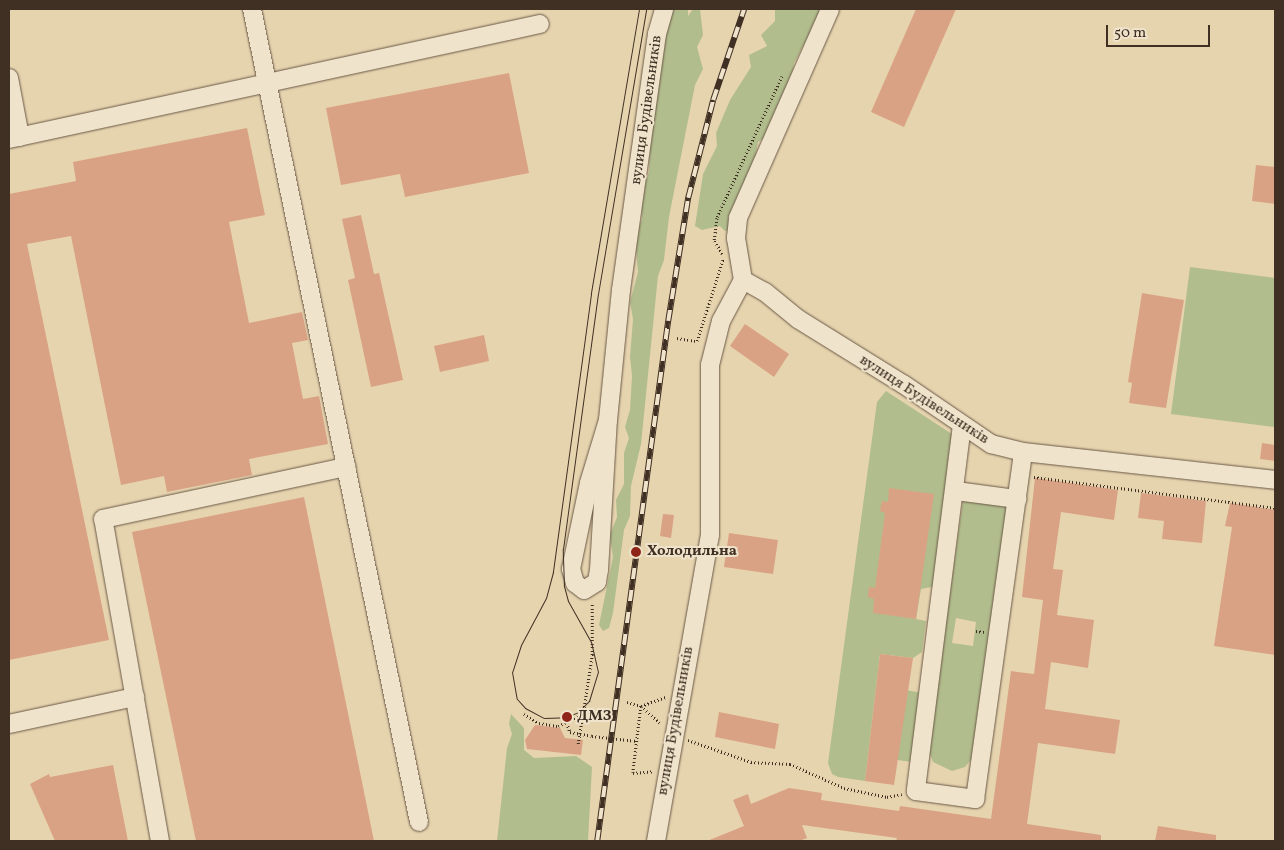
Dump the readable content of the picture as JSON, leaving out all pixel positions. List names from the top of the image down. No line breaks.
{"streets":{"street":["вулиця Будівельників"]},"places":["Холодильна","ДМЗ"],"scale_bar":"50 m"}
